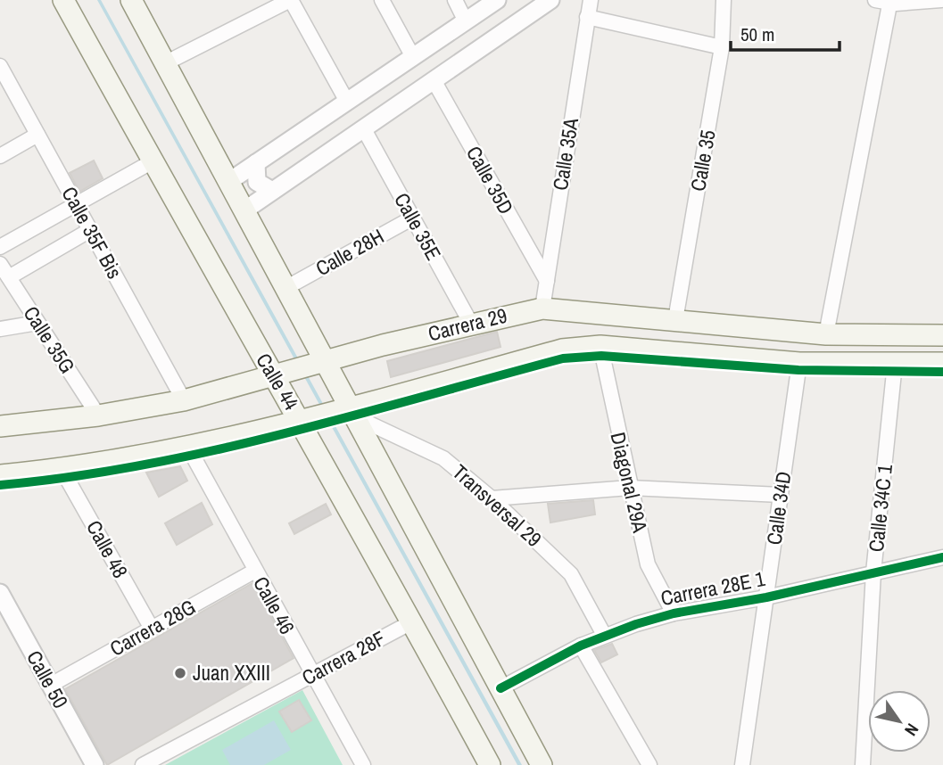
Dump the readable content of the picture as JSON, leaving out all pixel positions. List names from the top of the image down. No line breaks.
{"streets":{"main road":["Carrera 29","Calle 44"],"street":["Calle 35A","Calle 35","Calle 35D","Calle 35E","Calle 35F Bis","Calle 28H","Calle 35G","Diagonal 29A","Transversal 29","Calle 34D","Calle 34C 1","Calle 48","Carrera 28E 1","Calle 46","Carrera 28G","Carrera 28F","Calle 50"]},"crossings":[["Calle 35A","Calle 35D"],["Calle 35A","Carrera 29"],["Calle 35","Carrera 29"],["Calle 35E","Calle 28H"],["Calle 35E","Carrera 29"],["Calle 35F Bis","Carrera 29"],["Carrera 29","Calle 35G"],["Carrera 29","Calle 44"],["Calle 44","Carrera 28F"],["Diagonal 29A","Carrera 28E 1"],["Transversal 29","Carrera 28E 1"],["Calle 34D","Carrera 28E 1"],["Calle 34C 1","Carrera 28E 1"],["Calle 48","Carrera 28G"],["Calle 46","Carrera 28G"],["Calle 46","Carrera 28F"],["Carrera 28G","Calle 50"]],"places":["Juan XXIII"],"scale_bar":"50 m","north":"bottom right"}
